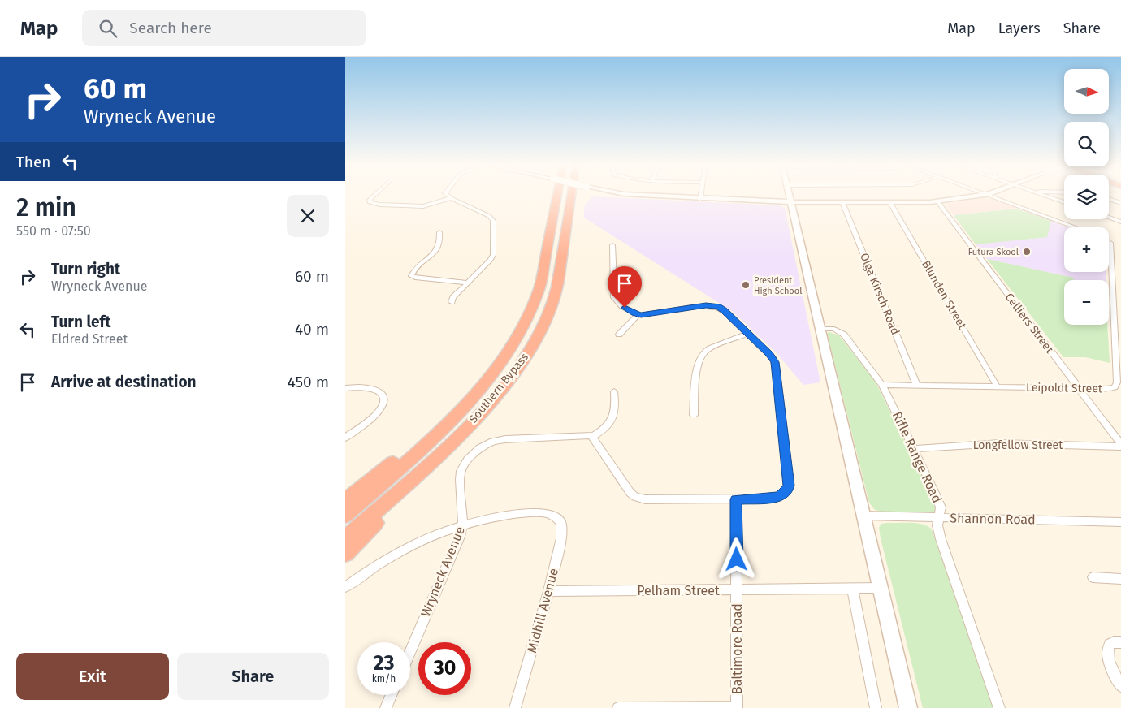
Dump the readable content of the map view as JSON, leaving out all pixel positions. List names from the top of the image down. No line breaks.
{"streets":{"highway":["Southern Bypass"],"street":["Olga Kirsch Road","Blunden Street","Celliers Street","Leipoldt Street","Longfellow Street","Rifle Range Road","Shannon Road","Wryneck Avenue","Pelham Street","Midhill Avenue","Baltimore Road"]},"crossings":[["Olga Kirsch Road","Leipoldt Street"],["Blunden Street","Leipoldt Street"],["Celliers Street","Leipoldt Street"],["Celliers Street","Longfellow Street"],["Leipoldt Street","Rifle Range Road"],["Longfellow Street","Rifle Range Road"],["Rifle Range Road","Shannon Road"],["Wryneck Avenue","Midhill Avenue"],["Pelham Street","Midhill Avenue"],["Pelham Street","Baltimore Road"]],"places":["Futura Skool","President High School"],"north":"right","page":{"header":"Map","search":"Search here","nav":["Map","Layers","Share"],"turn":["60 m","Wryneck Avenue"],"map_buttons":["+","−"],"then":"Then","heading":["2 min","550 m · 07:50"],"list":[{"name":"Turn right","note":"Wryneck Avenue","value":"60 m"},{"name":"Turn left","note":"Eldred Street","value":"40 m"},{"name":"Arrive at destination","value":"450 m"}],"speed":"23 km/h","limit":"30","buttons":["Exit","Share"]}}
